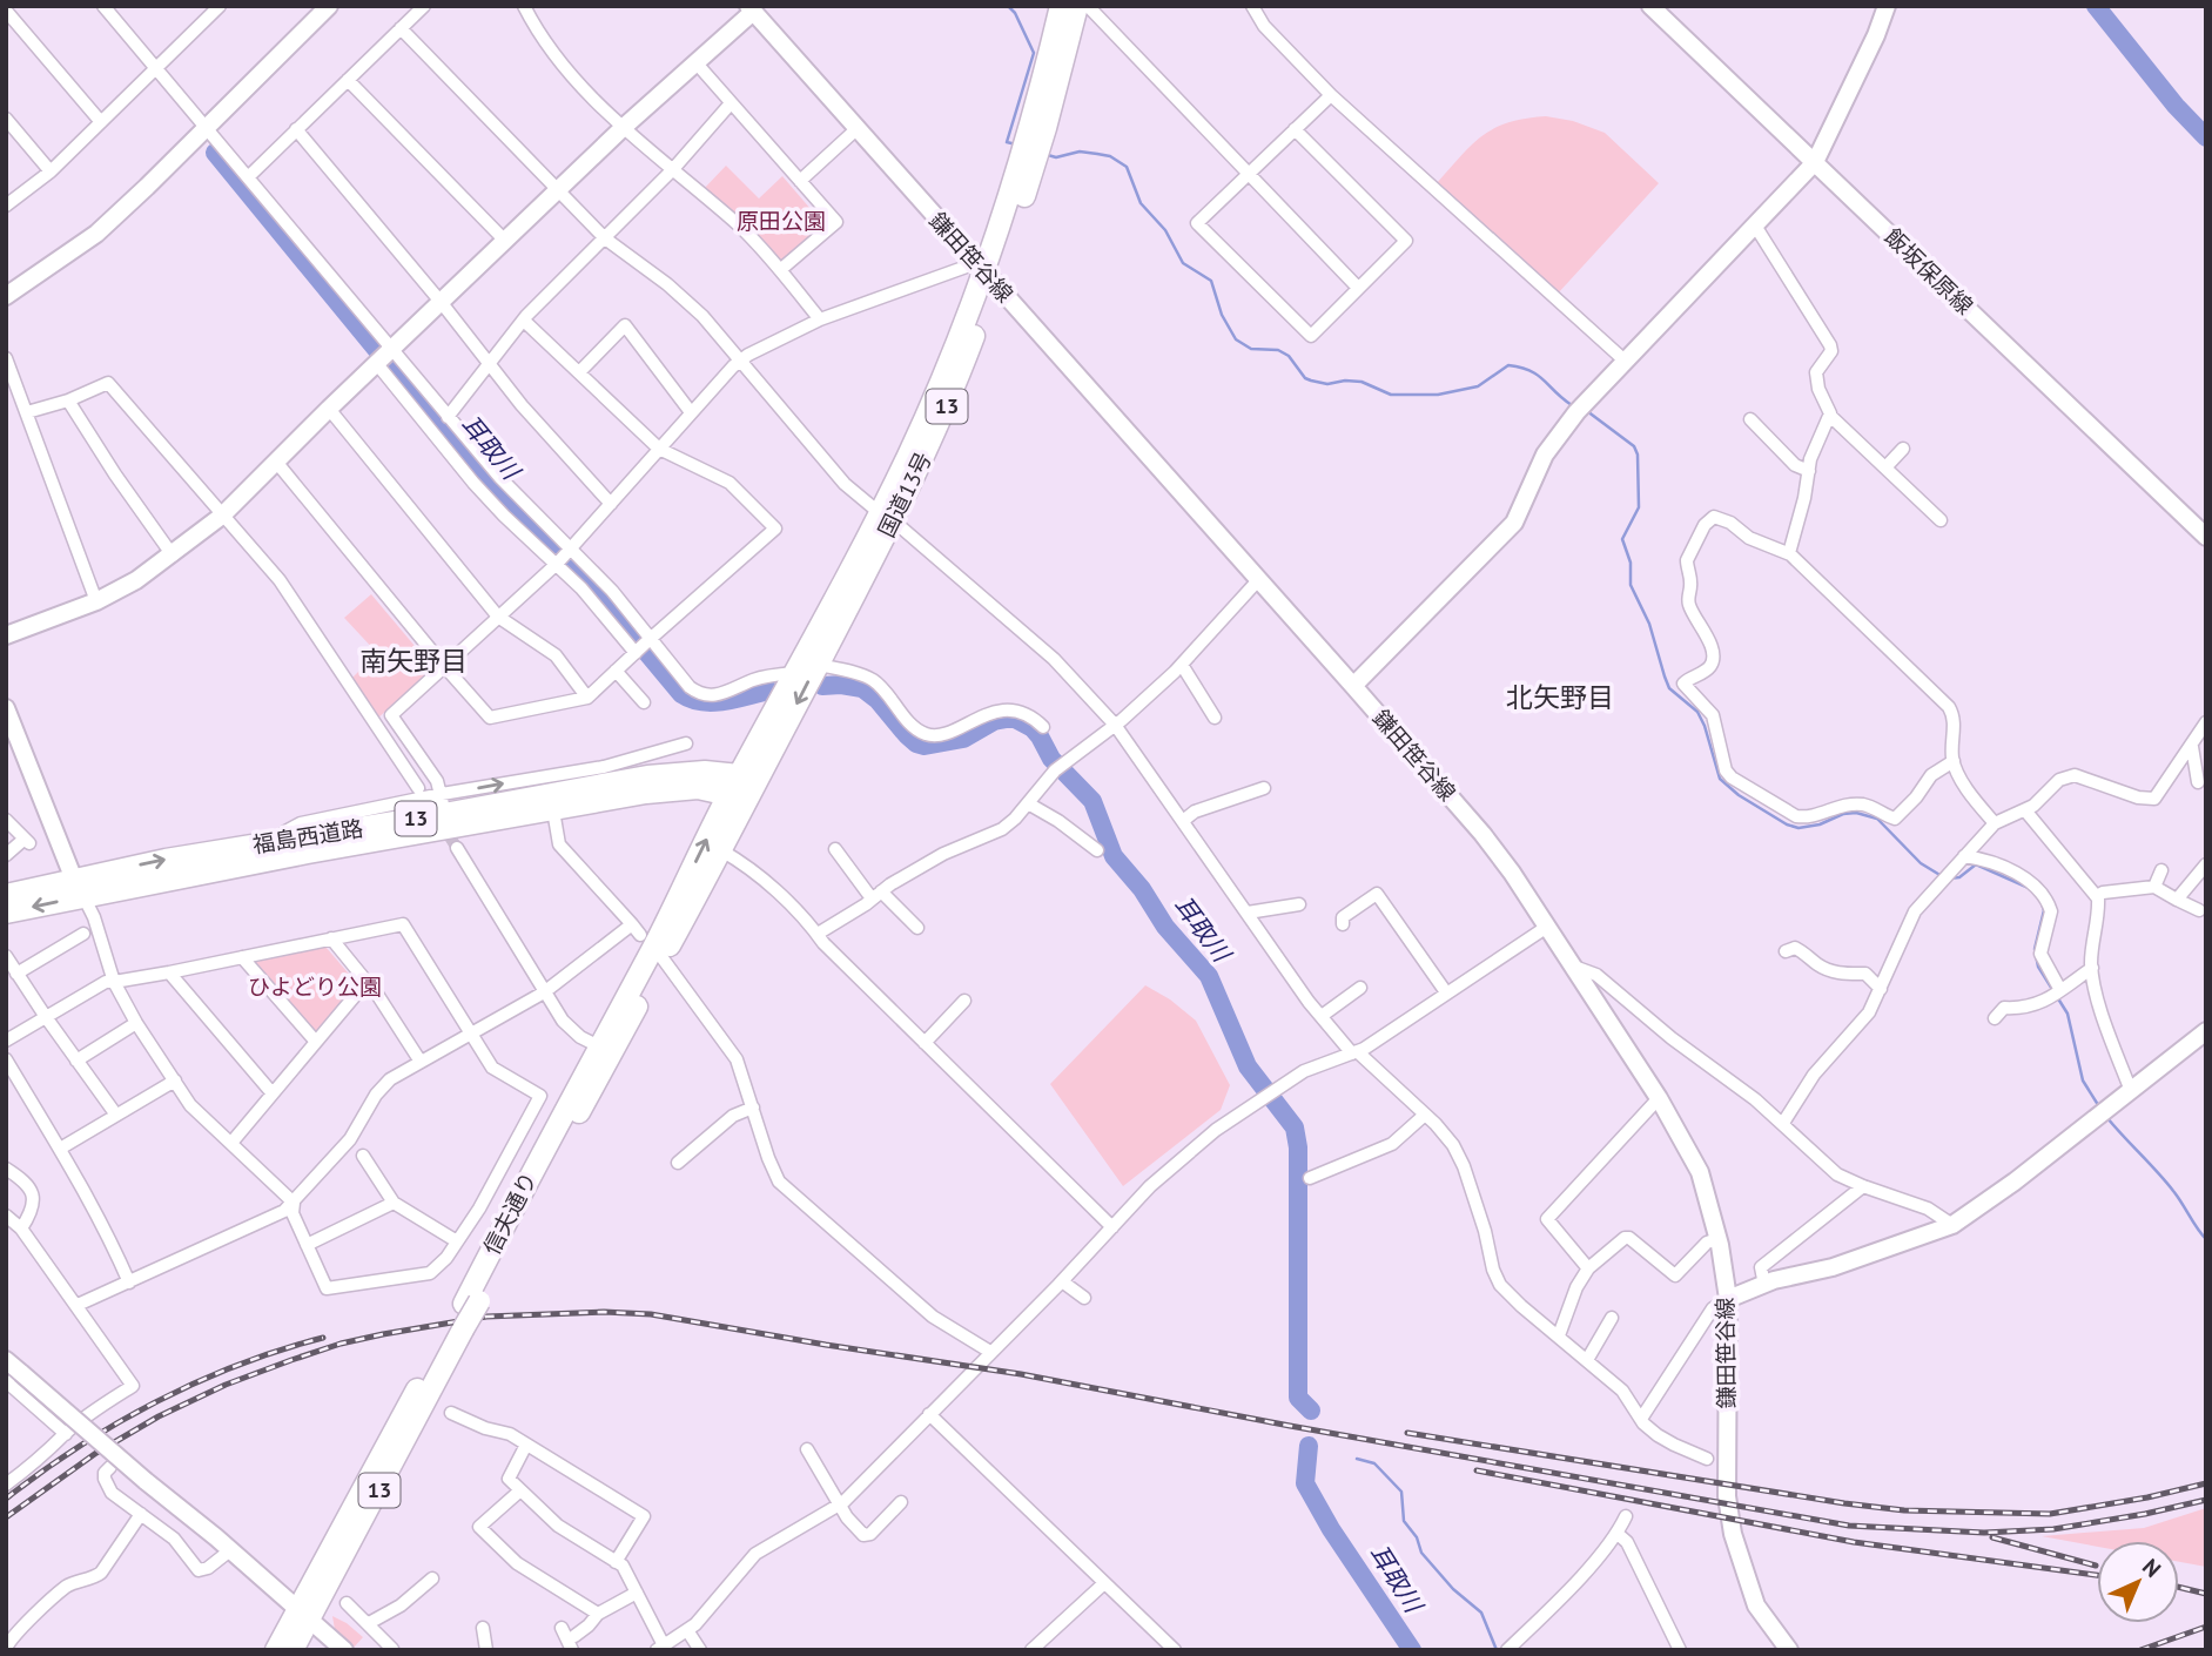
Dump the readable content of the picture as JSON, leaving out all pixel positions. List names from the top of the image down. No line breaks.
{"streets":{"highway":["13","国道13号","福島西道路","信夫通り"],"street":["鎌田笹谷線","飯坂保原線"]},"crossings":[["鎌田笹谷線","国道13号"],["国道13号","福島西道路"],["国道13号","信夫通り"],["福島西道路","信夫通り"]],"districts":["南矢野目","北矢野目"],"water":["耳取川"],"parks":["原田公園","ひよどり公園"],"north":"top right"}
